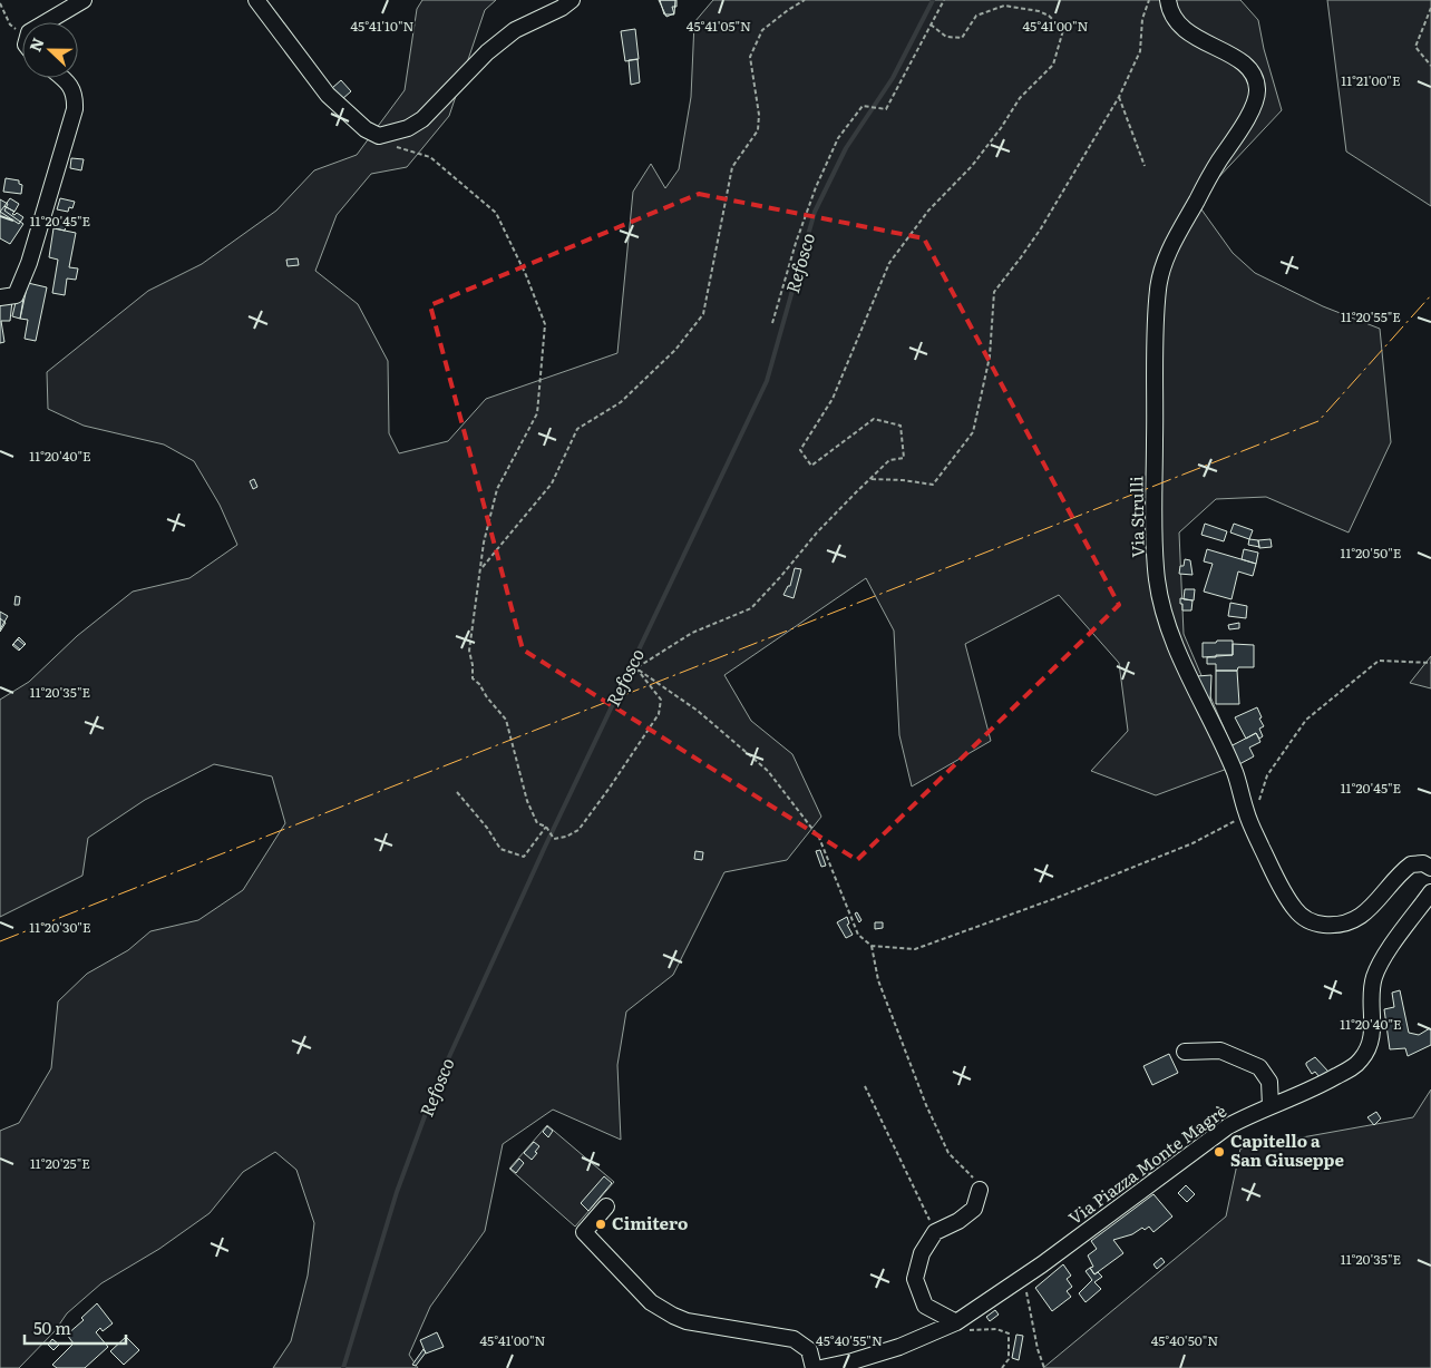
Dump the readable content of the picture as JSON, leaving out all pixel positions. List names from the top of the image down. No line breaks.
{"streets":{"street":["Via Strulli","Via Piazza Monte Magrè"]},"water":["Refosco"],"places":["Capitello a San Giuseppe","Cimitero"],"scale_bar":"50 m","north":"left","coordinates":["45°41'00\"N","45°41'10\"N","45°41'05\"N","11°21'00\"E","11°20'45\"E","11°20'55\"E","11°20'40\"E","11°20'50\"E","11°20'35\"E","11°20'30\"E","11°20'25\"E","45°40'55\"N","45°40'50\"N"]}
